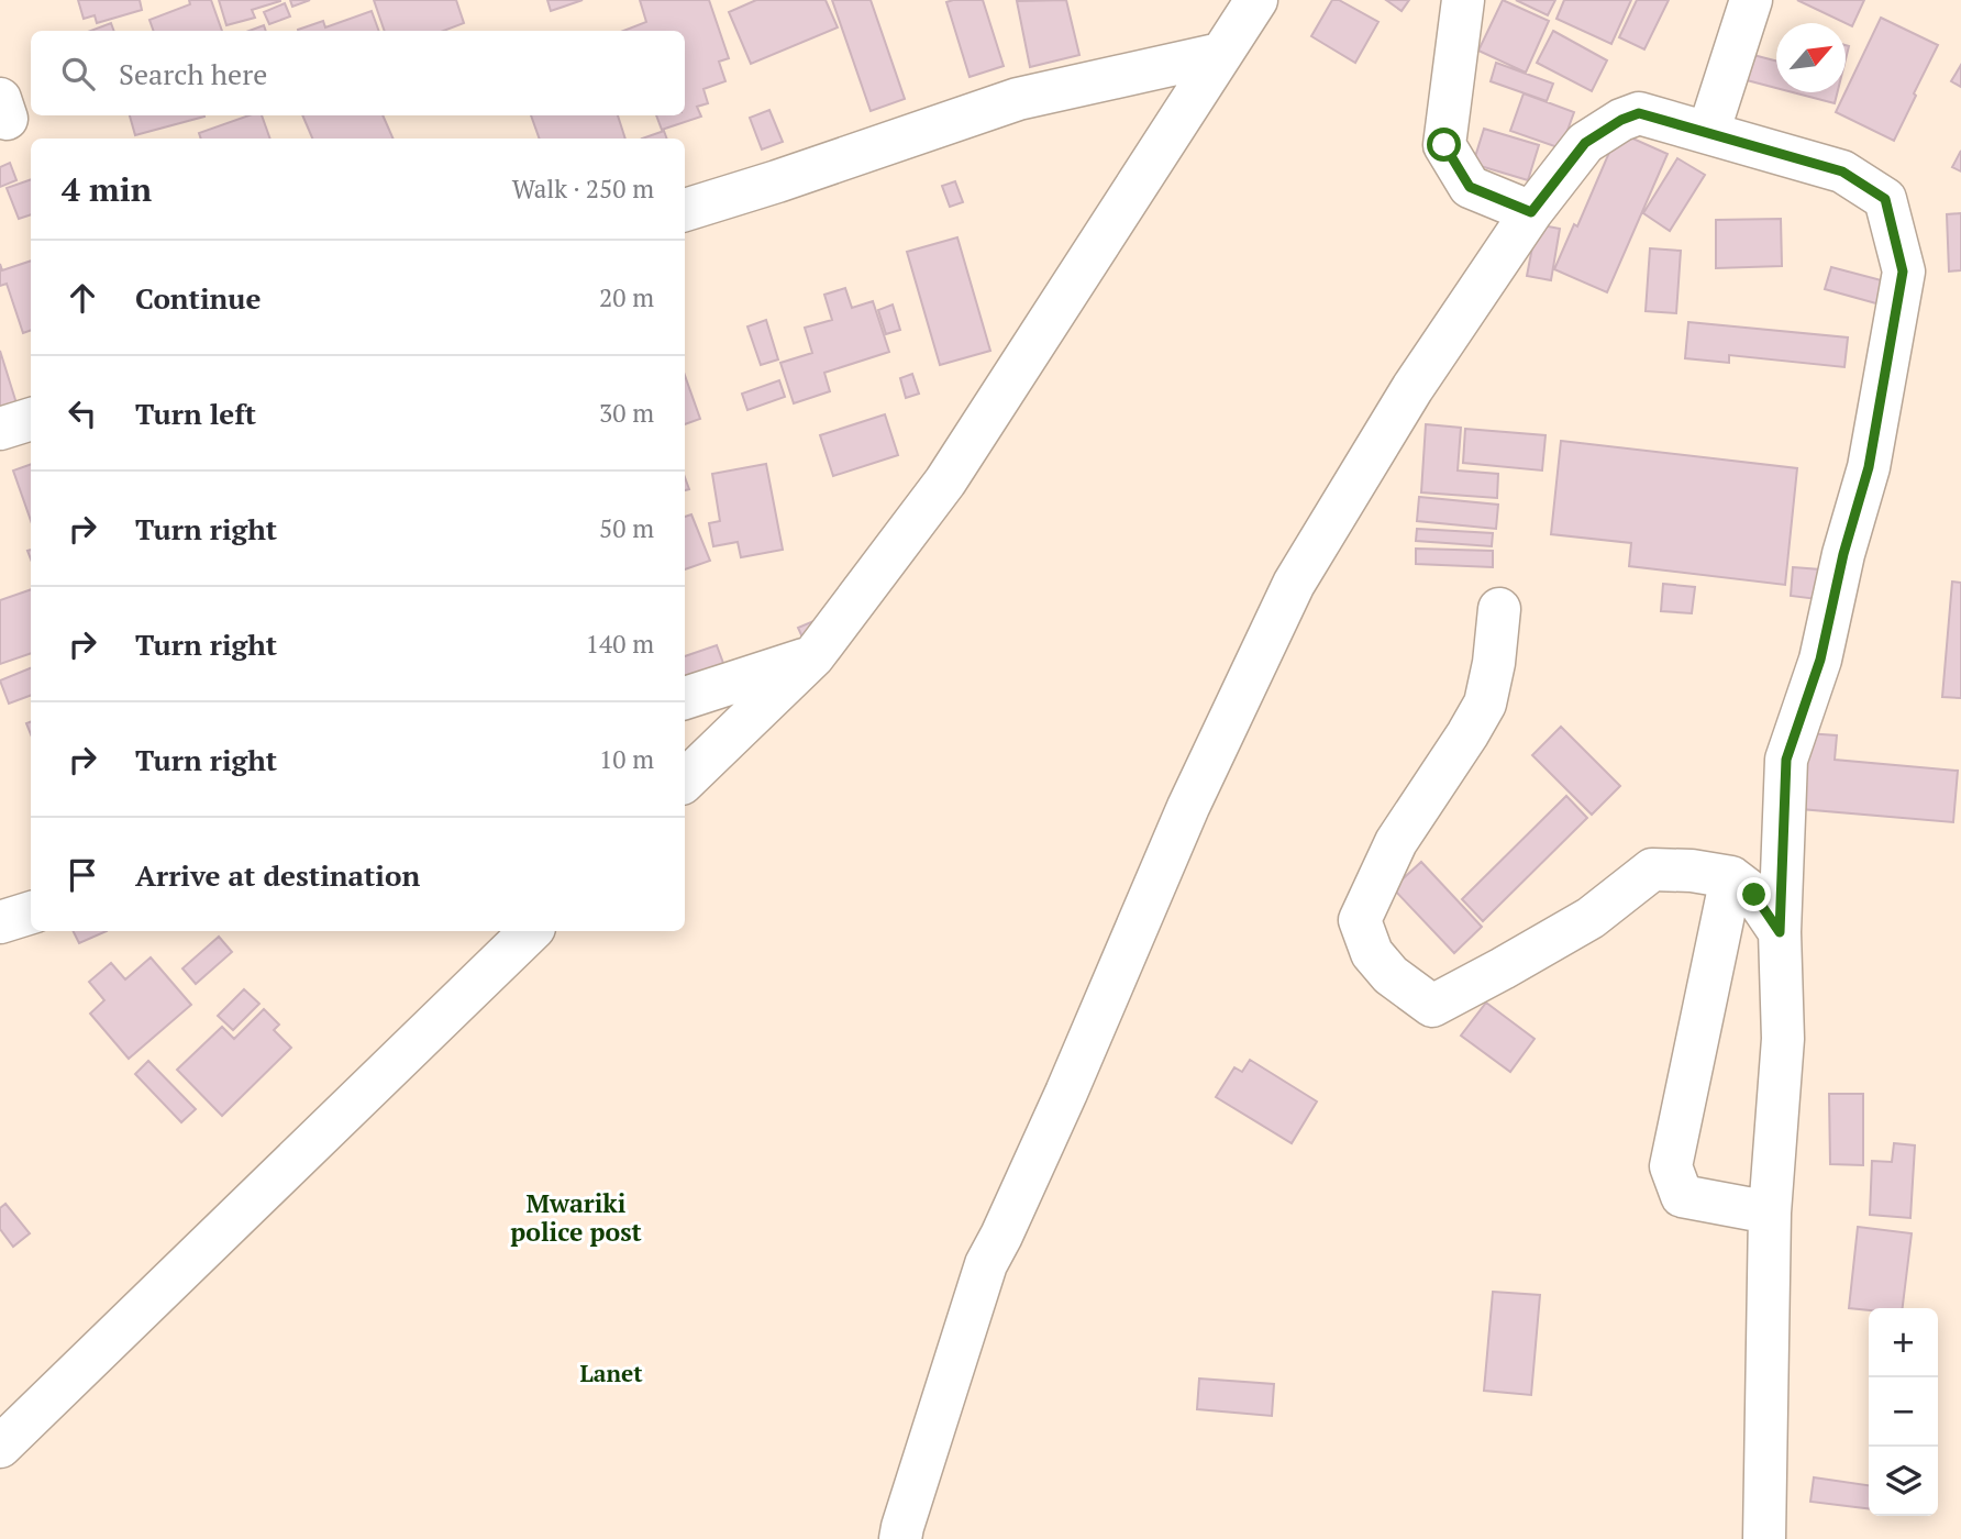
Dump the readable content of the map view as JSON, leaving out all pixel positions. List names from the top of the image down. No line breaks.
{"districts":["Mwariki police post","Lanet"],"north":"top right","page":{"search":"Search here","heading":["4 min","Walk · 250 m"],"list":[["Continue","20 m"],["Turn left","30 m"],["Turn right","50 m"],["Turn right","140 m"],["Turn right","10 m"],"Arrive at destination"],"map_buttons":["+","−"]}}
